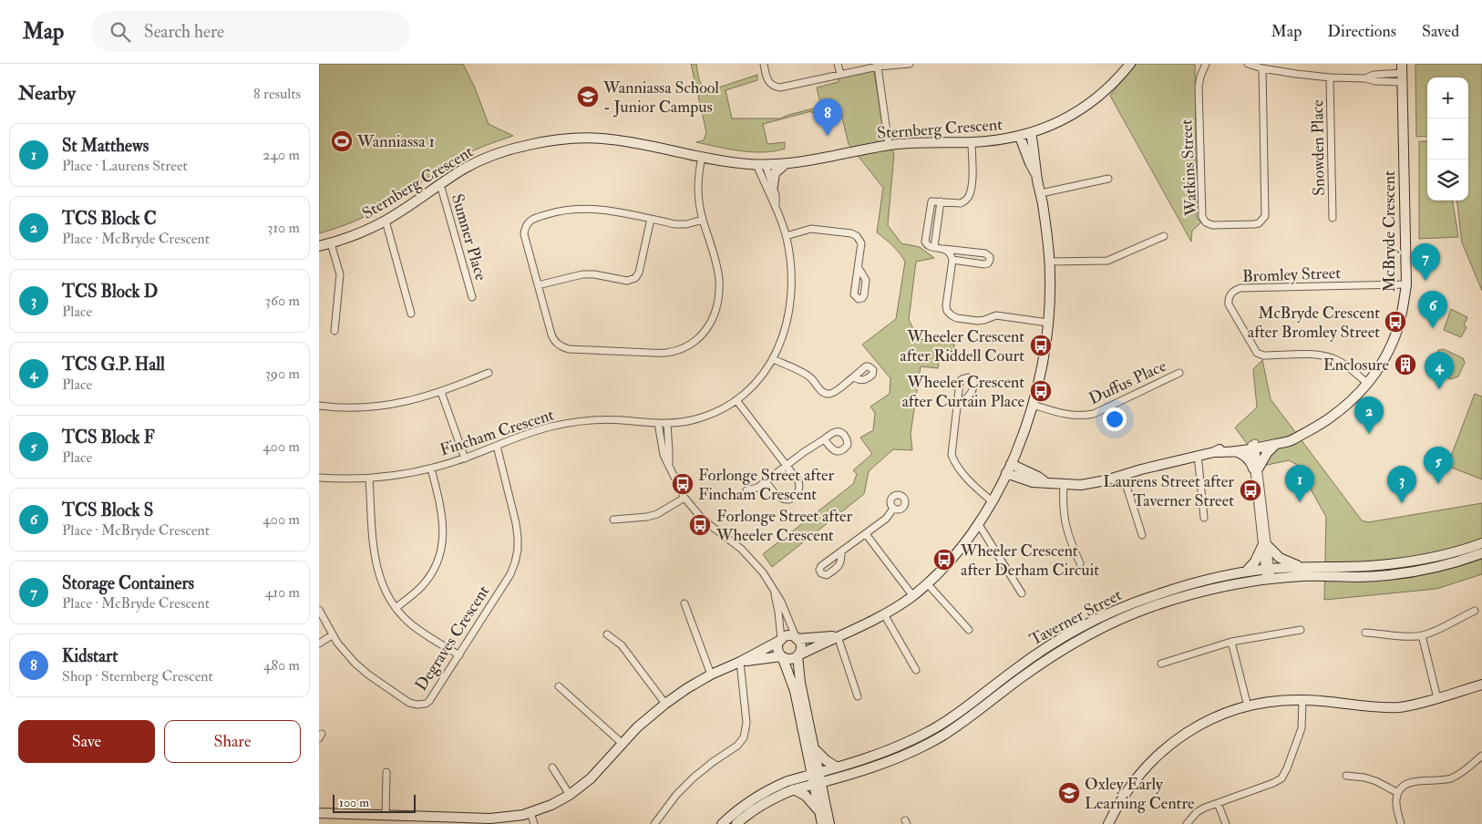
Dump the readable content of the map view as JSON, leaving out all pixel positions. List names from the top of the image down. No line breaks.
{"streets":{"street":["Sternberg Crescent","Snowden Place","Watkins Street","McBryde Crescent","Sumner Place","Bromley Street","Duffus Place","Fincham Crescent","Taverner Street","Degraves Crescent"]},"crossings":[["Sternberg Crescent","Sumner Place"],["Sternberg Crescent","Fincham Crescent"],["McBryde Crescent","Bromley Street"],["Fincham Crescent","Degraves Crescent"]],"places":{"school or university":["Wanniassa School - Junior Campus","Oxley Early Learning Centre"],"sports":["Wanniassa 1"],"bus stop":["McBryde Crescent after Bromley Street","Wheeler Crescent after Riddell Court","Wheeler Crescent after Curtain Place","Forlonge Street after Fincham Crescent","Laurens Street after Taverner Street","Forlonge Street after Wheeler Crescent","Wheeler Crescent after Derham Circuit"],"building":["Enclosure"]},"scale_bar":"100 m","page":{"header":"Map","search":"Search here","nav":["Map","Directions","Saved"],"heading":["Nearby","8 results"],"map_buttons":["+","−"],"pins":["8","7","6","4","2","5","1","3"],"list":[{"mark":"1","name":"St Matthews","note":"Place · Laurens Street","value":"240 m"},{"mark":"2","name":"TCS Block C","note":"Place · McBryde Crescent","value":"310 m"},{"mark":"3","name":"TCS Block D","note":"Place","value":"360 m"},{"mark":"4","name":"TCS G.P. Hall","note":"Place","value":"390 m"},{"mark":"5","name":"TCS Block F","note":"Place","value":"400 m"},{"mark":"6","name":"TCS Block S","note":"Place · McBryde Crescent","value":"400 m"},{"mark":"7","name":"Storage Containers","note":"Place · McBryde Crescent","value":"410 m"},{"mark":"8","name":"Kidstart","note":"Shop · Sternberg Crescent","value":"480 m"}],"buttons":["Save","Share"],"scale":"100 m"}}
